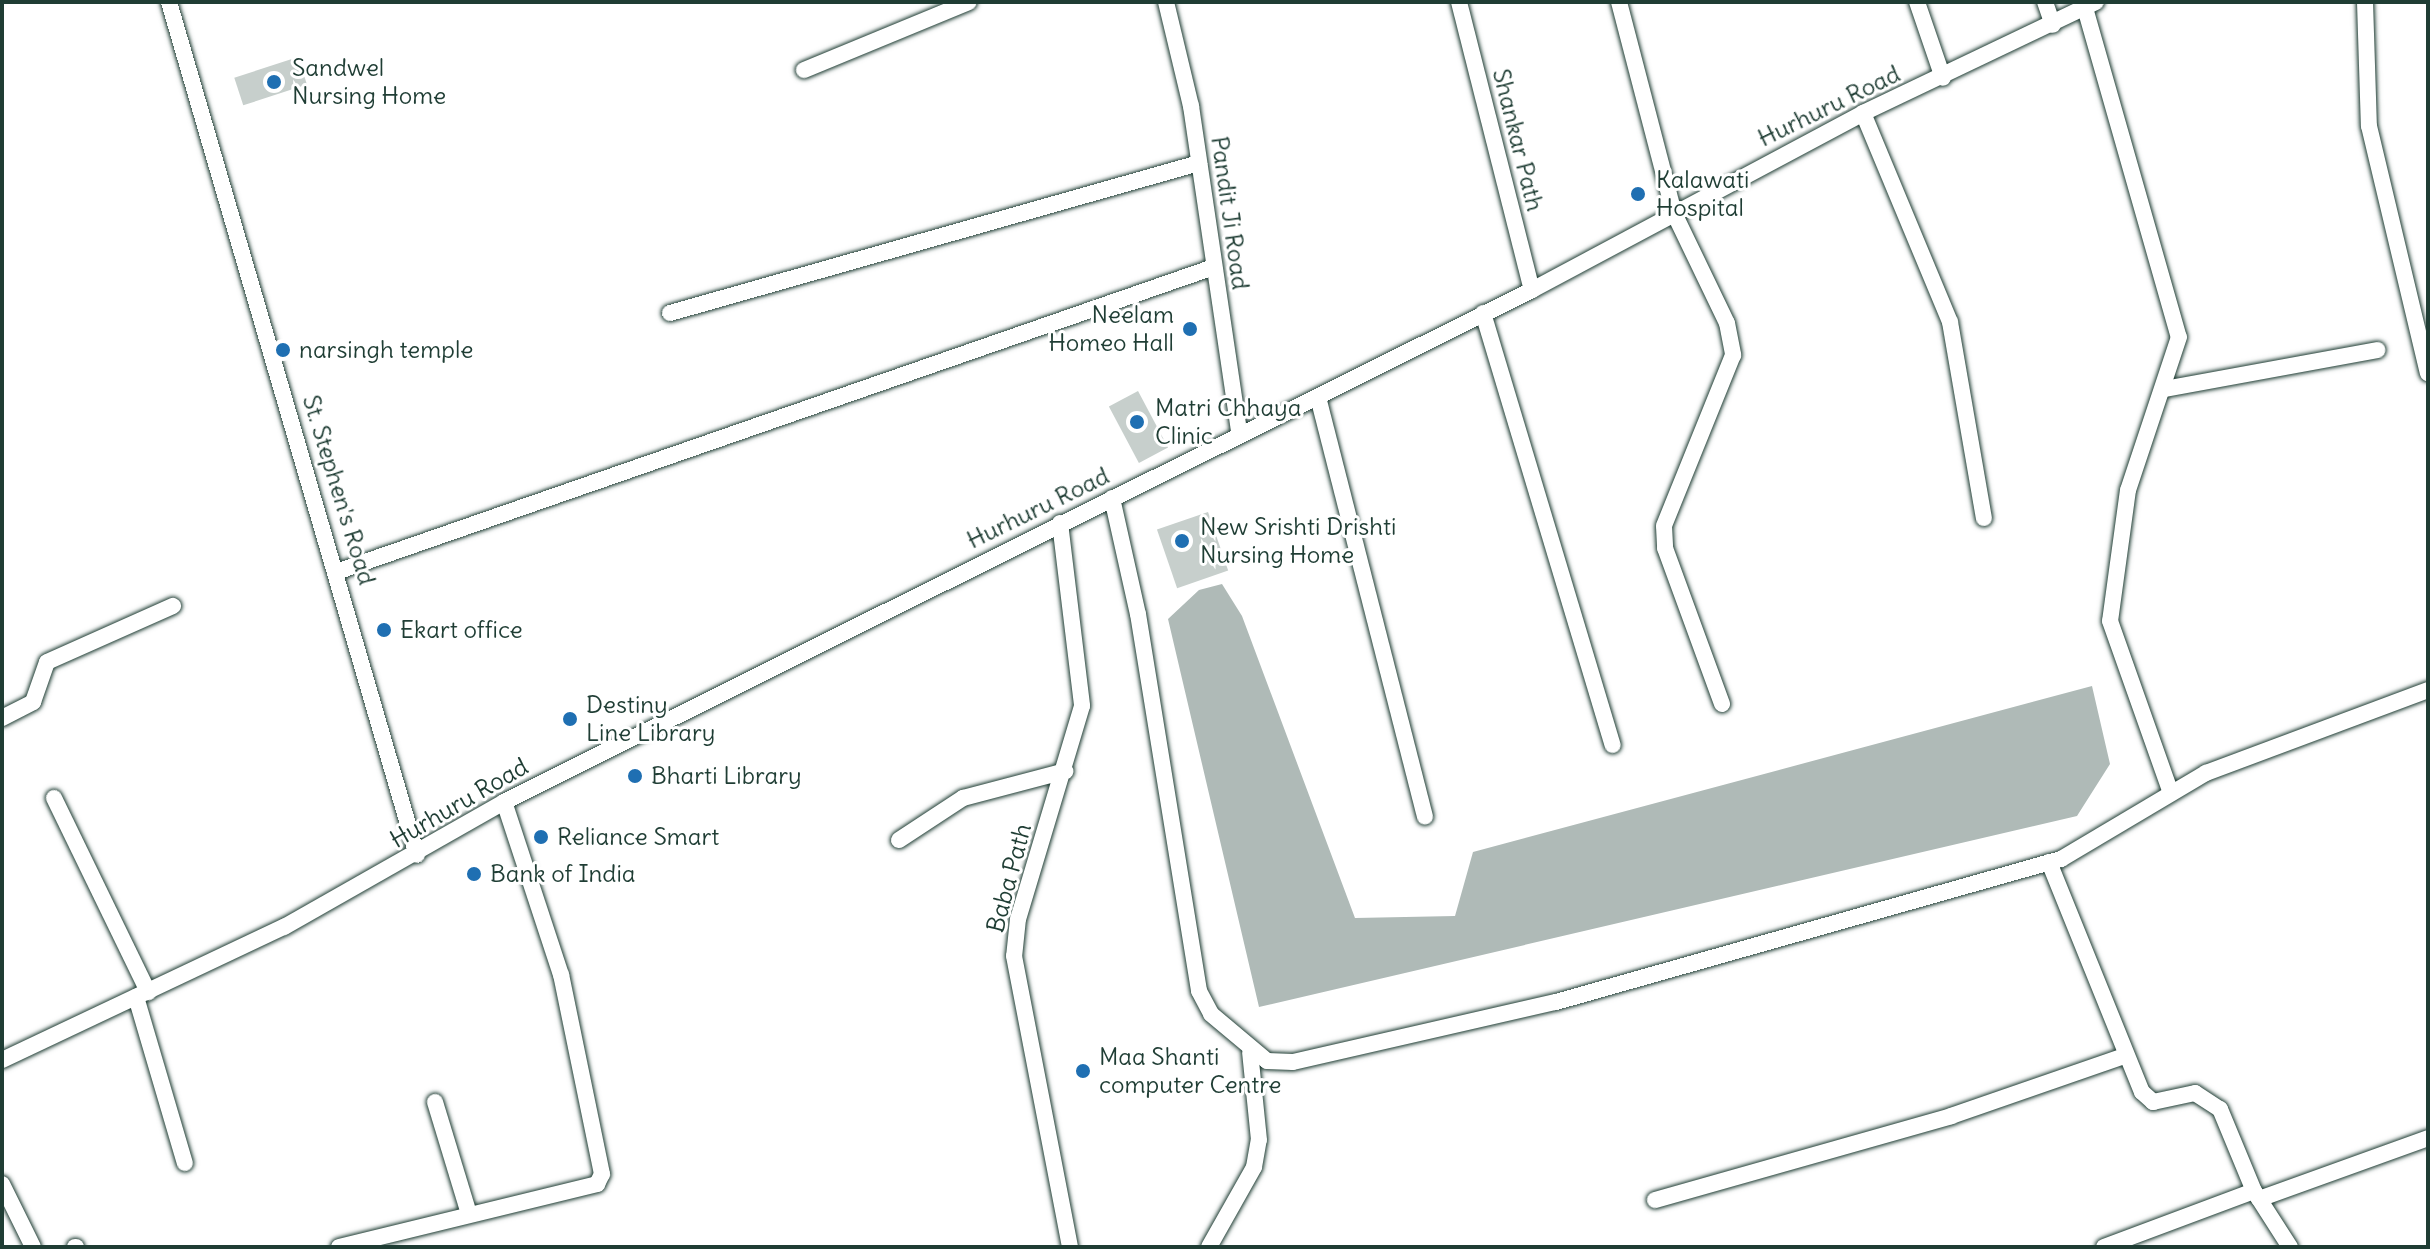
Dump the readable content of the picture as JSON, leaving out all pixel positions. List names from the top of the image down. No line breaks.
{"streets":{"street":["Hurhuru Road","Shankar Path","Pandit Ji Road","St. Stephen's Road","Baba Path"]},"crossings":[["Hurhuru Road","Shankar Path"],["Hurhuru Road","Pandit Ji Road"],["Hurhuru Road","St. Stephen's Road"],["Hurhuru Road","Baba Path"]],"places":["Sandwel Nursing Home","Kalawati Hospital","Neelam Homeo Hall","narsingh temple","Matri Chhaya Clinic","New Srishti Drishti Nursing Home","Ekart office","Destiny Line Library","Bharti Library","Reliance Smart","Bank of India","Maa Shanti computer Centre"]}
